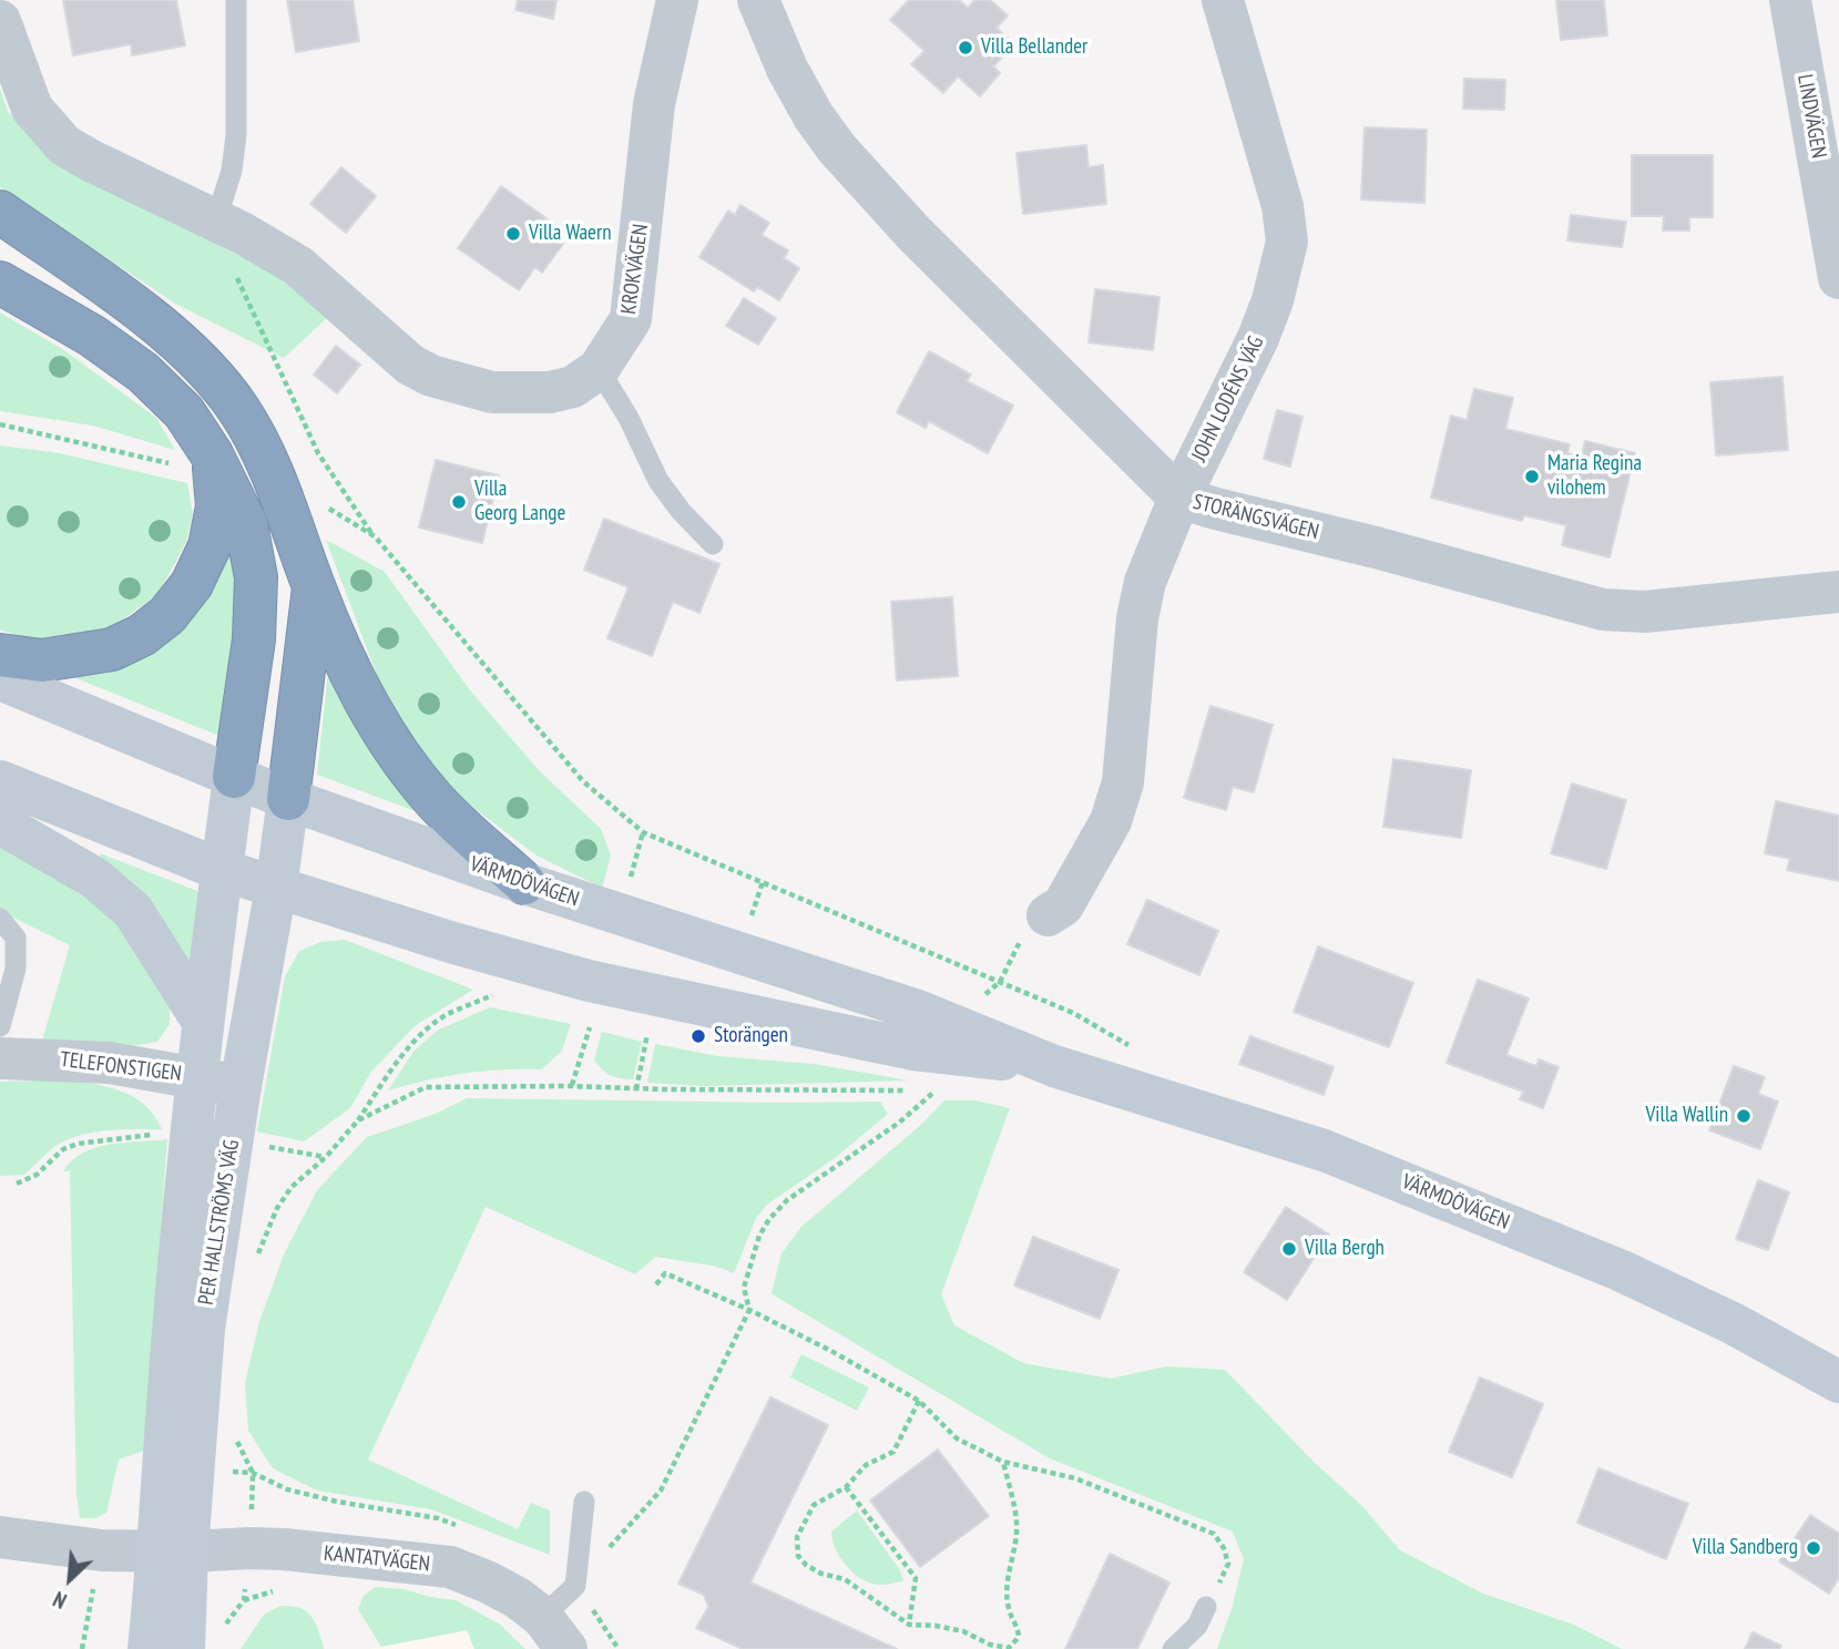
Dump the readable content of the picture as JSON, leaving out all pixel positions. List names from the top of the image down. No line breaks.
{"streets":{"main road":["VÄRMDÖVÄGEN","PER HALLSTRÖMS VÄG"],"street":["LINDVÄGEN","KROKVÄGEN","JOHN LODÉNS VÄG","STORÄNGSVÄGEN","TELEFONSTIGEN","KANTATVÄGEN"]},"crossings":[["JOHN LODÉNS VÄG","STORÄNGSVÄGEN"],["VÄRMDÖVÄGEN","PER HALLSTRÖMS VÄG"],["TELEFONSTIGEN","PER HALLSTRÖMS VÄG"],["PER HALLSTRÖMS VÄG","KANTATVÄGEN"]],"places":["Villa Bellander","Villa Waern","Maria Regina vilohem","Villa Georg Lange","Storängen","Villa Wallin","Villa Bergh","Villa Sandberg"],"north":"bottom left"}
